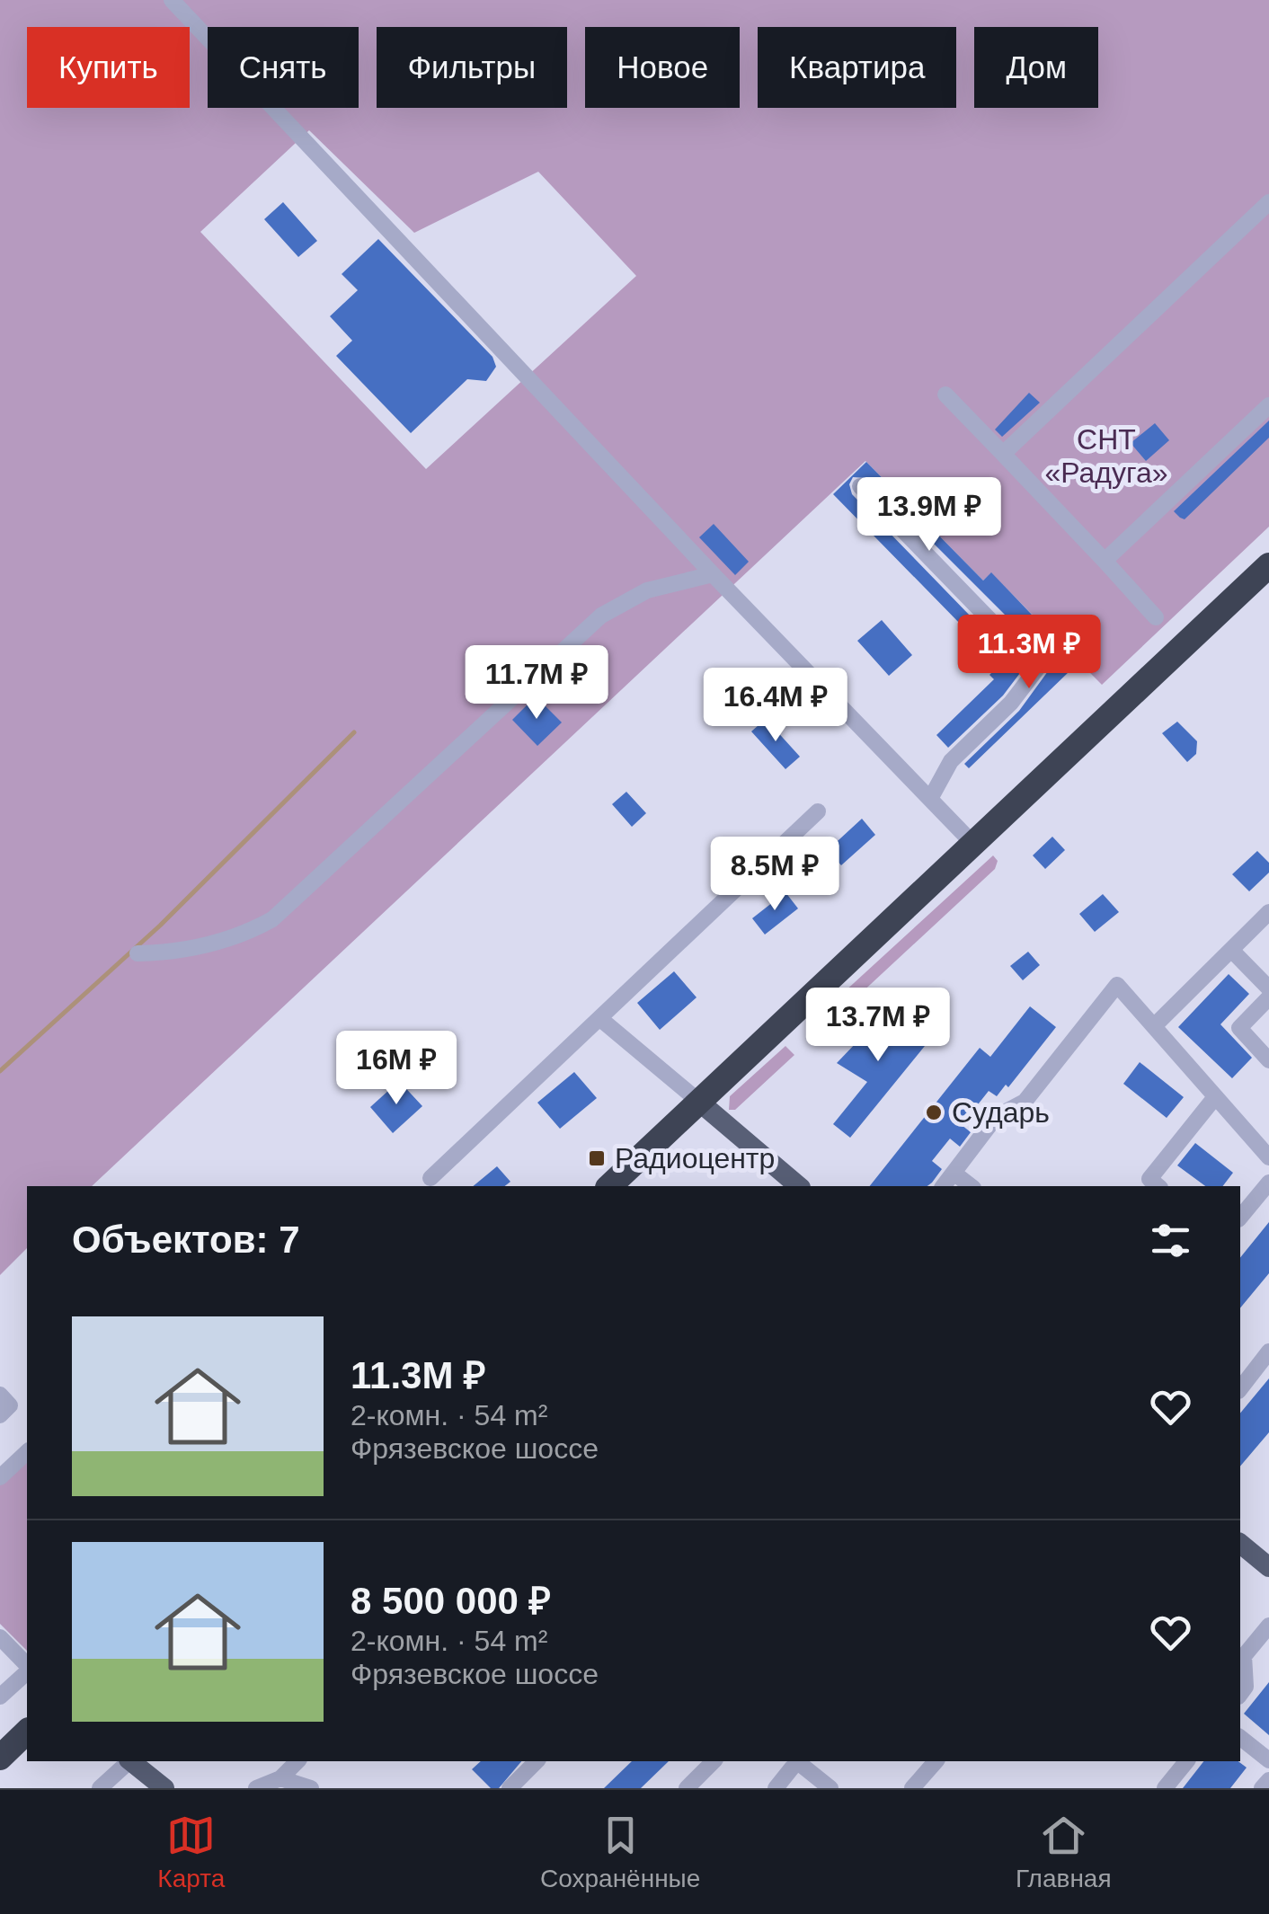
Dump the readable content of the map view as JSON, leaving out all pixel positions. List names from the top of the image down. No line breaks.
{"parks":["СНТ «Радуга»"],"places":{"other":["Сударь"],"transit":["Радиоцентр"]},"page":{"chip":["Купить","Снять","Фильтры","Новое","Квартира","Дом"],"price":["13.9M ₽","11.3M ₽","11.7M ₽","16.4M ₽","8.5M ₽","13.7M ₽","16M ₽"],"heading":"Объектов: 7","list":[{"name":"11.3M ₽","note":"2-комн. · 54 m² · Фрязевское шоссе"},{"name":"8 500 000 ₽","note":"2-комн. · 54 m² · Фрязевское шоссе"}],"tabs":["Карта","Сохранённые","Главная"]}}
